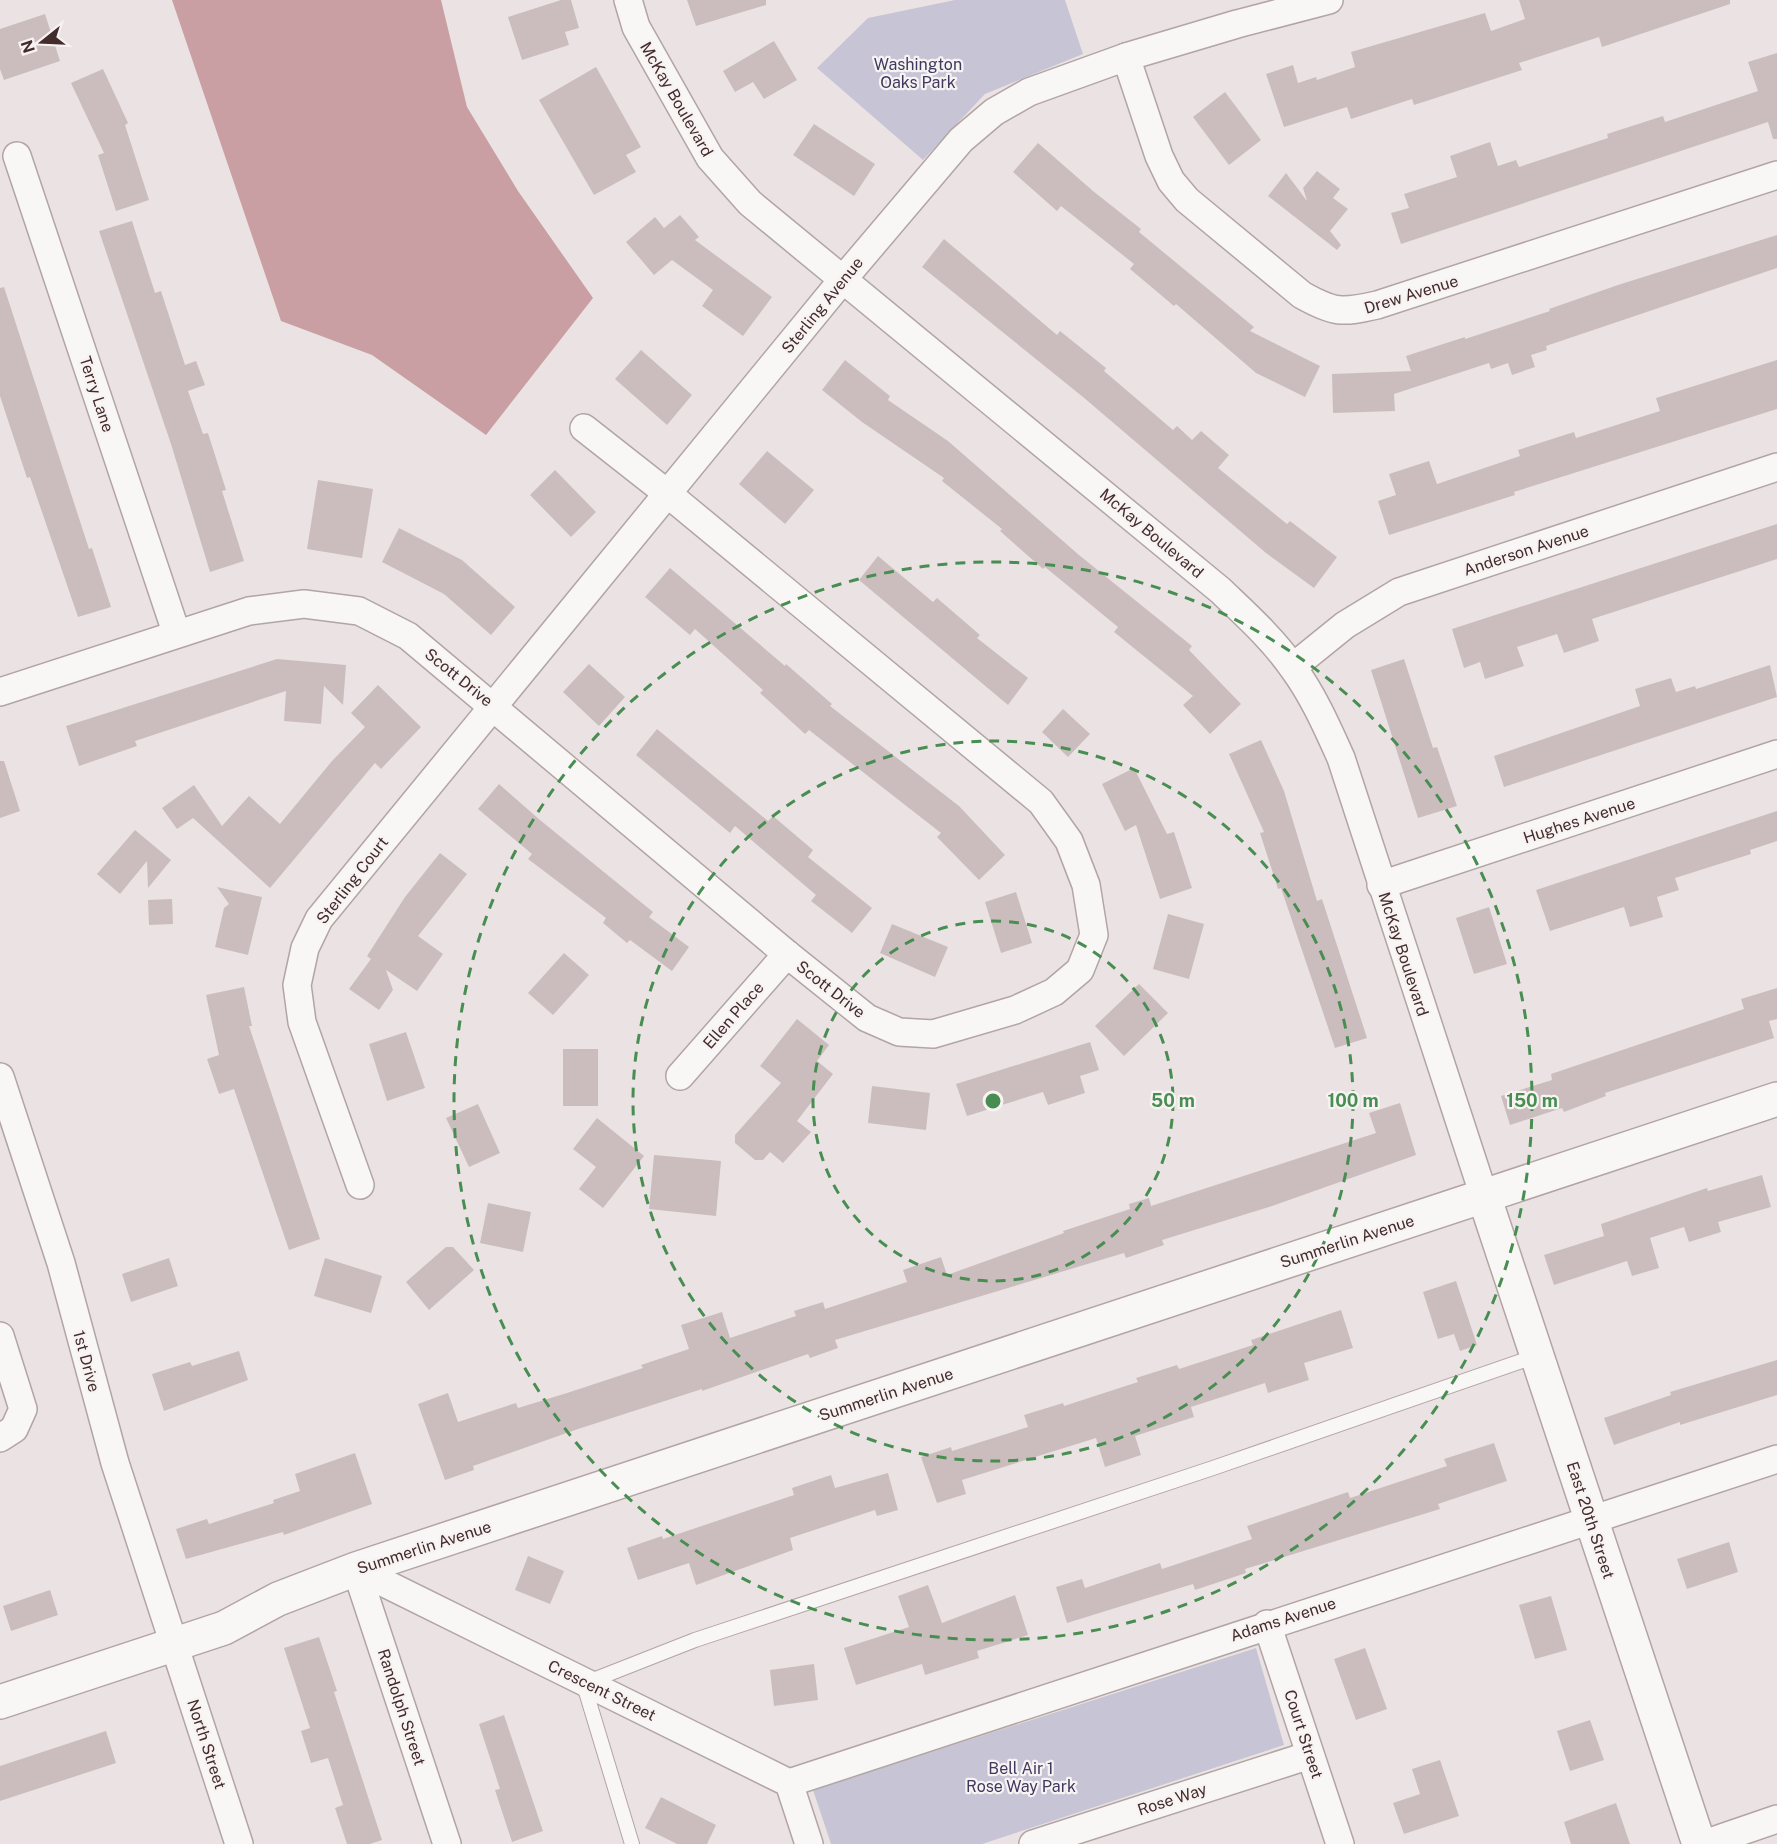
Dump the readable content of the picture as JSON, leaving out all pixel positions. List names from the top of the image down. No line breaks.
{"streets":{"street":["McKay Boulevard","Drew Avenue","Sterling Avenue","Terry Lane","Anderson Avenue","Scott Drive","Hughes Avenue","Sterling Court","Ellen Place","Summerlin Avenue","1st Drive","East 20th Street","Adams Avenue","Crescent Street","Randolph Street","Court Street","North Street","Rose Way"]},"crossings":[["McKay Boulevard","Sterling Avenue"],["McKay Boulevard","Anderson Avenue"],["McKay Boulevard","Hughes Avenue"],["McKay Boulevard","Summerlin Avenue"],["McKay Boulevard","East 20th Street"],["Drew Avenue","Sterling Avenue"],["Sterling Avenue","Scott Drive"],["Sterling Avenue","Sterling Court"],["Terry Lane","Scott Drive"],["Scott Drive","Sterling Court"],["Scott Drive","Ellen Place"],["Summerlin Avenue","1st Drive"],["Summerlin Avenue","East 20th Street"],["Summerlin Avenue","Crescent Street"],["Summerlin Avenue","Randolph Street"],["Summerlin Avenue","North Street"],["1st Drive","North Street"],["East 20th Street","Adams Avenue"],["Adams Avenue","Crescent Street"],["Adams Avenue","Court Street"],["Crescent Street","Randolph Street"],["Court Street","Rose Way"]],"parks":["Washington Oaks Park","Bell Air 1 Rose Way Park"],"north":"left","rings":["50 m","100 m","150 m"]}
